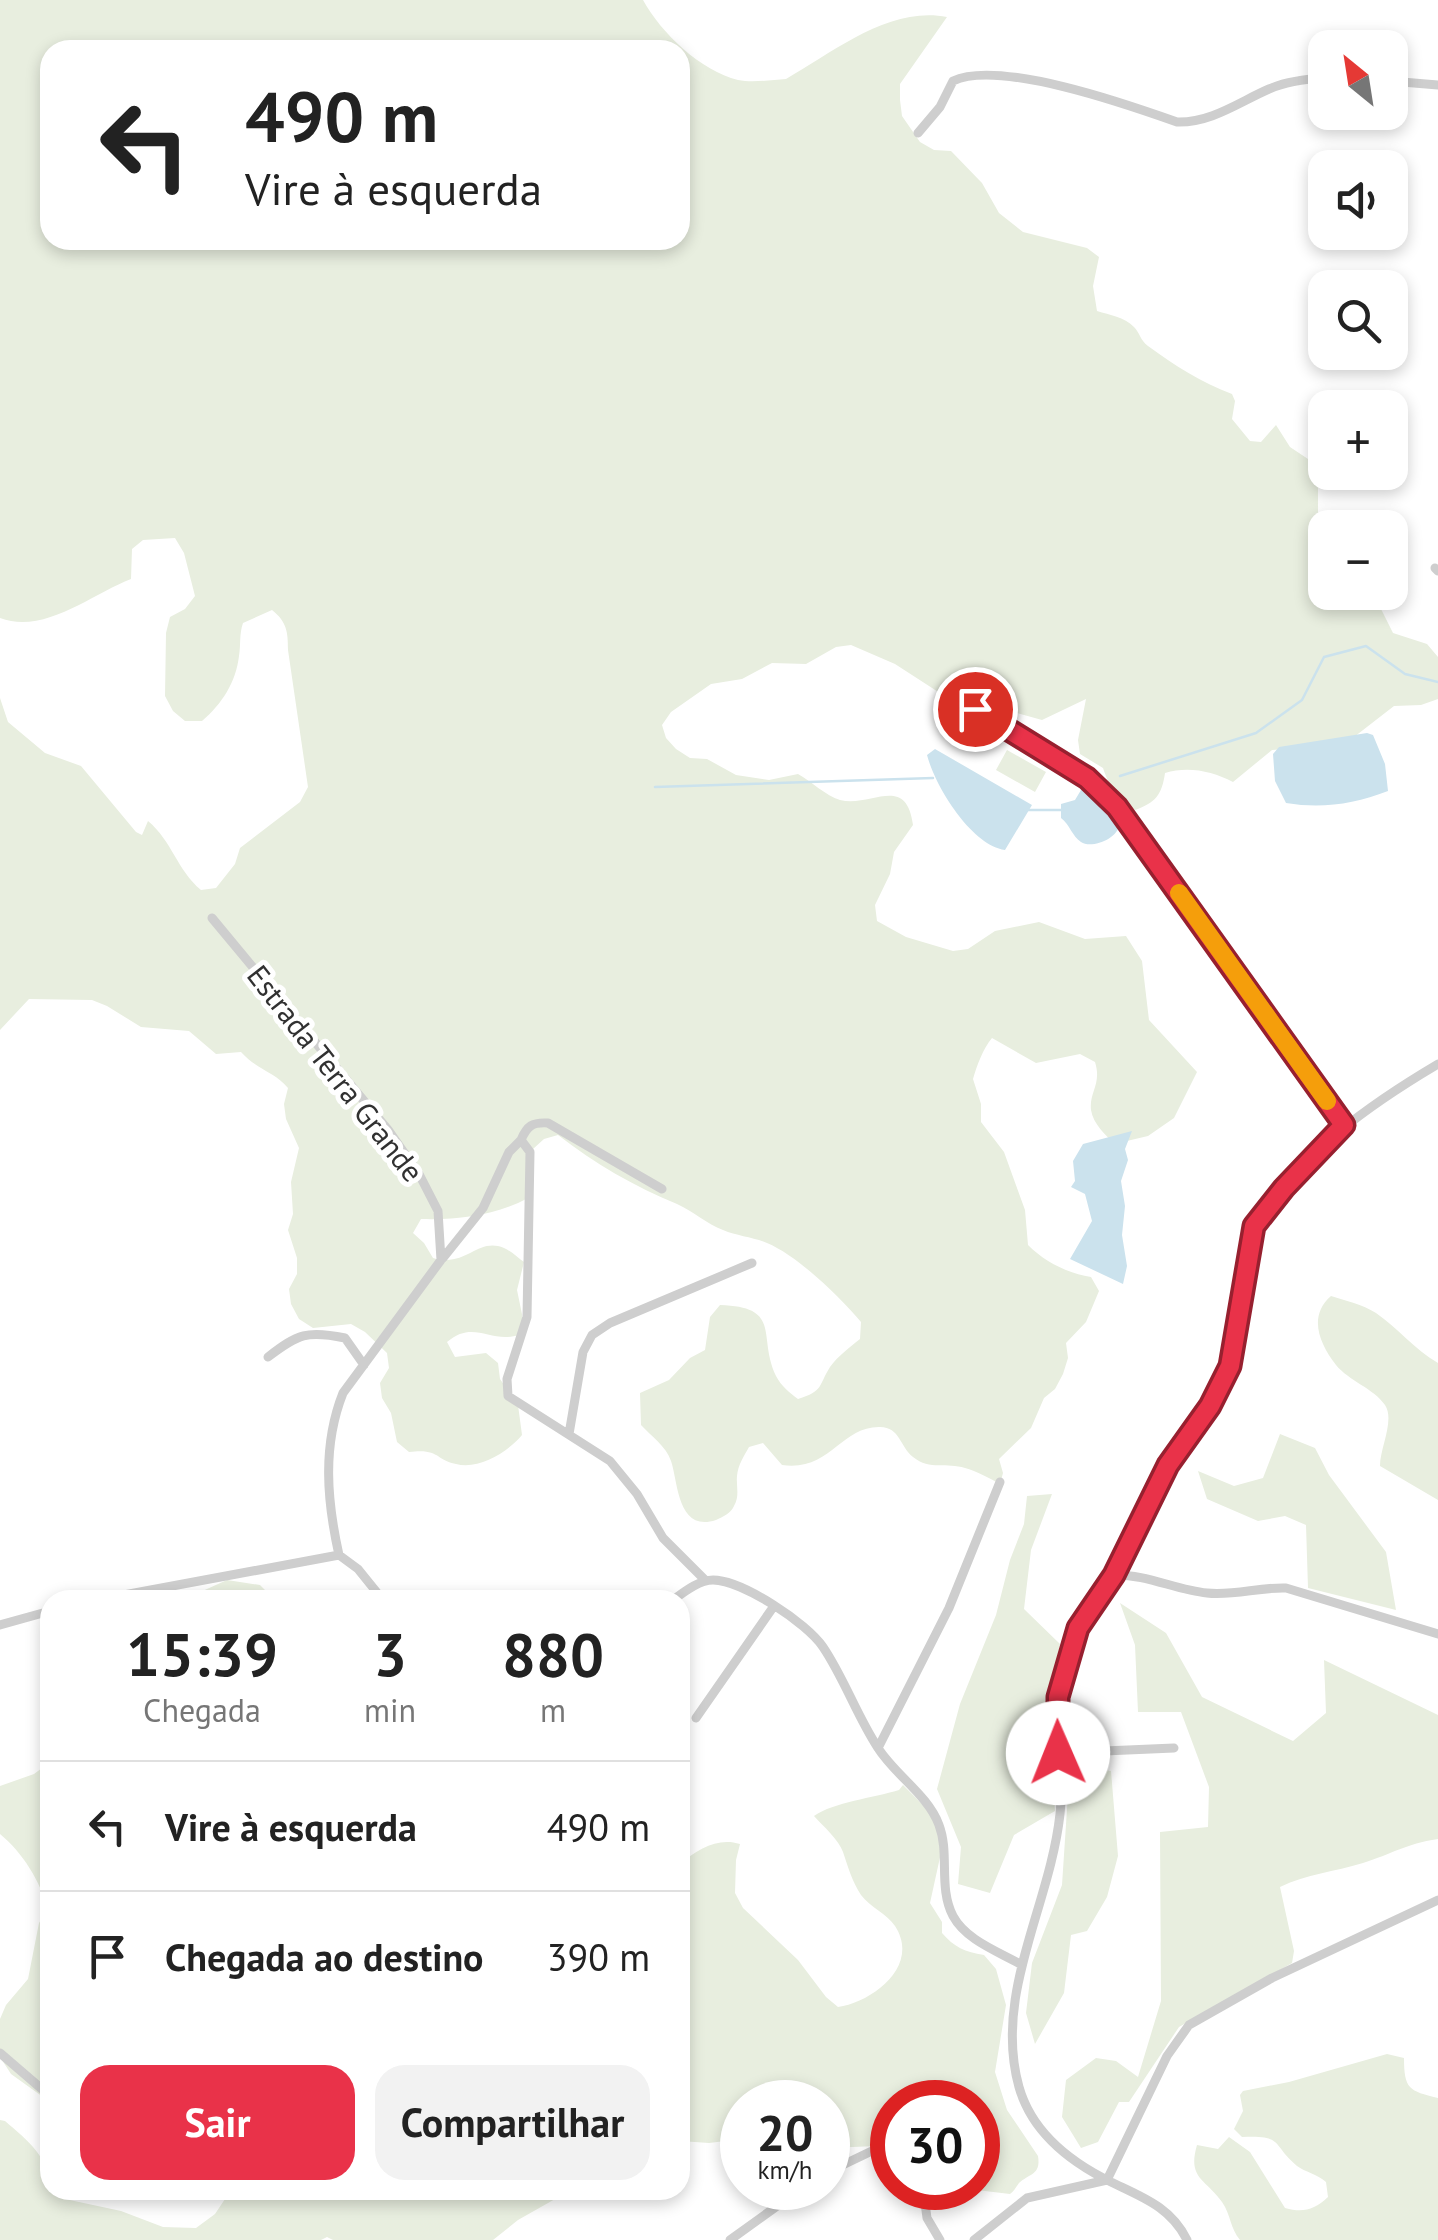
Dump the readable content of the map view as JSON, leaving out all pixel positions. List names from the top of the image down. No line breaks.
{"streets":{"street":["Estrada Terra Grande"]},"north":"top left","page":{"map_buttons":["+","−"],"turn":["490 m","Vire à esquerda"],"eta":["15:39","Chegada","3","min","880","m"],"list":[{"name":"Vire à esquerda","value":"490 m"},{"name":"Chegada ao destino","value":"390 m"}],"buttons":["Sair","Compartilhar"],"speed":"20 km/h","limit":"30"}}
